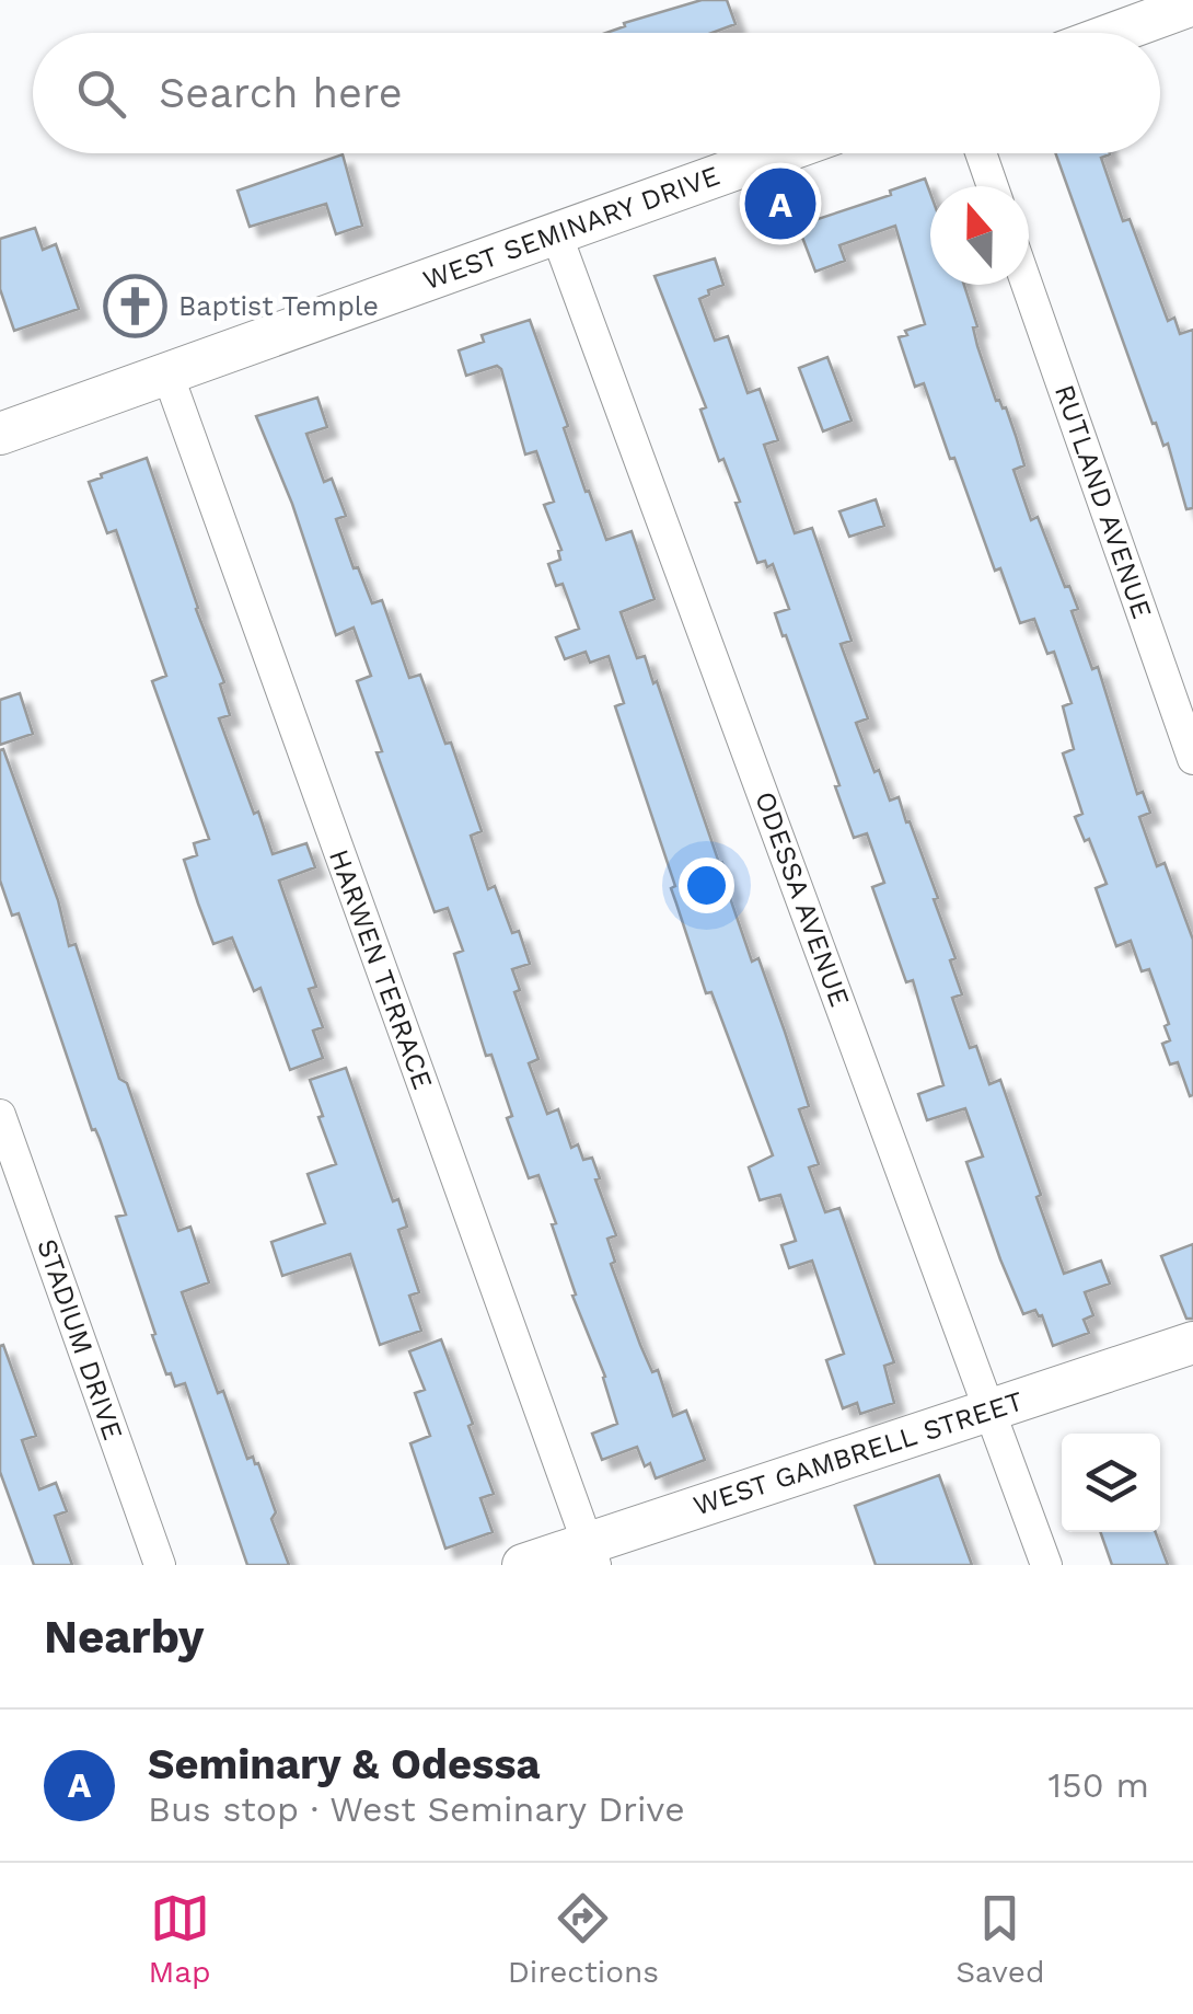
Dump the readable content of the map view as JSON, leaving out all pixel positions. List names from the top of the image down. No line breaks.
{"streets":{"main road":["WEST SEMINARY DRIVE","WEST GAMBRELL STREET"],"street":["RUTLAND AVENUE","ODESSA AVENUE","HARWEN TERRACE","STADIUM DRIVE"]},"crossings":[["WEST SEMINARY DRIVE","ODESSA AVENUE"],["WEST SEMINARY DRIVE","HARWEN TERRACE"],["ODESSA AVENUE","WEST GAMBRELL STREET"],["HARWEN TERRACE","WEST GAMBRELL STREET"]],"places":{"church":["Baptist Temple"]},"north":"top","page":{"search":"Search here","pins":"A","heading":"Nearby","list":[{"mark":"A","name":"Seminary & Odessa","note":"Bus stop · West Seminary Drive","value":"150 m"}],"nav":["Map","Directions","Saved"]}}
